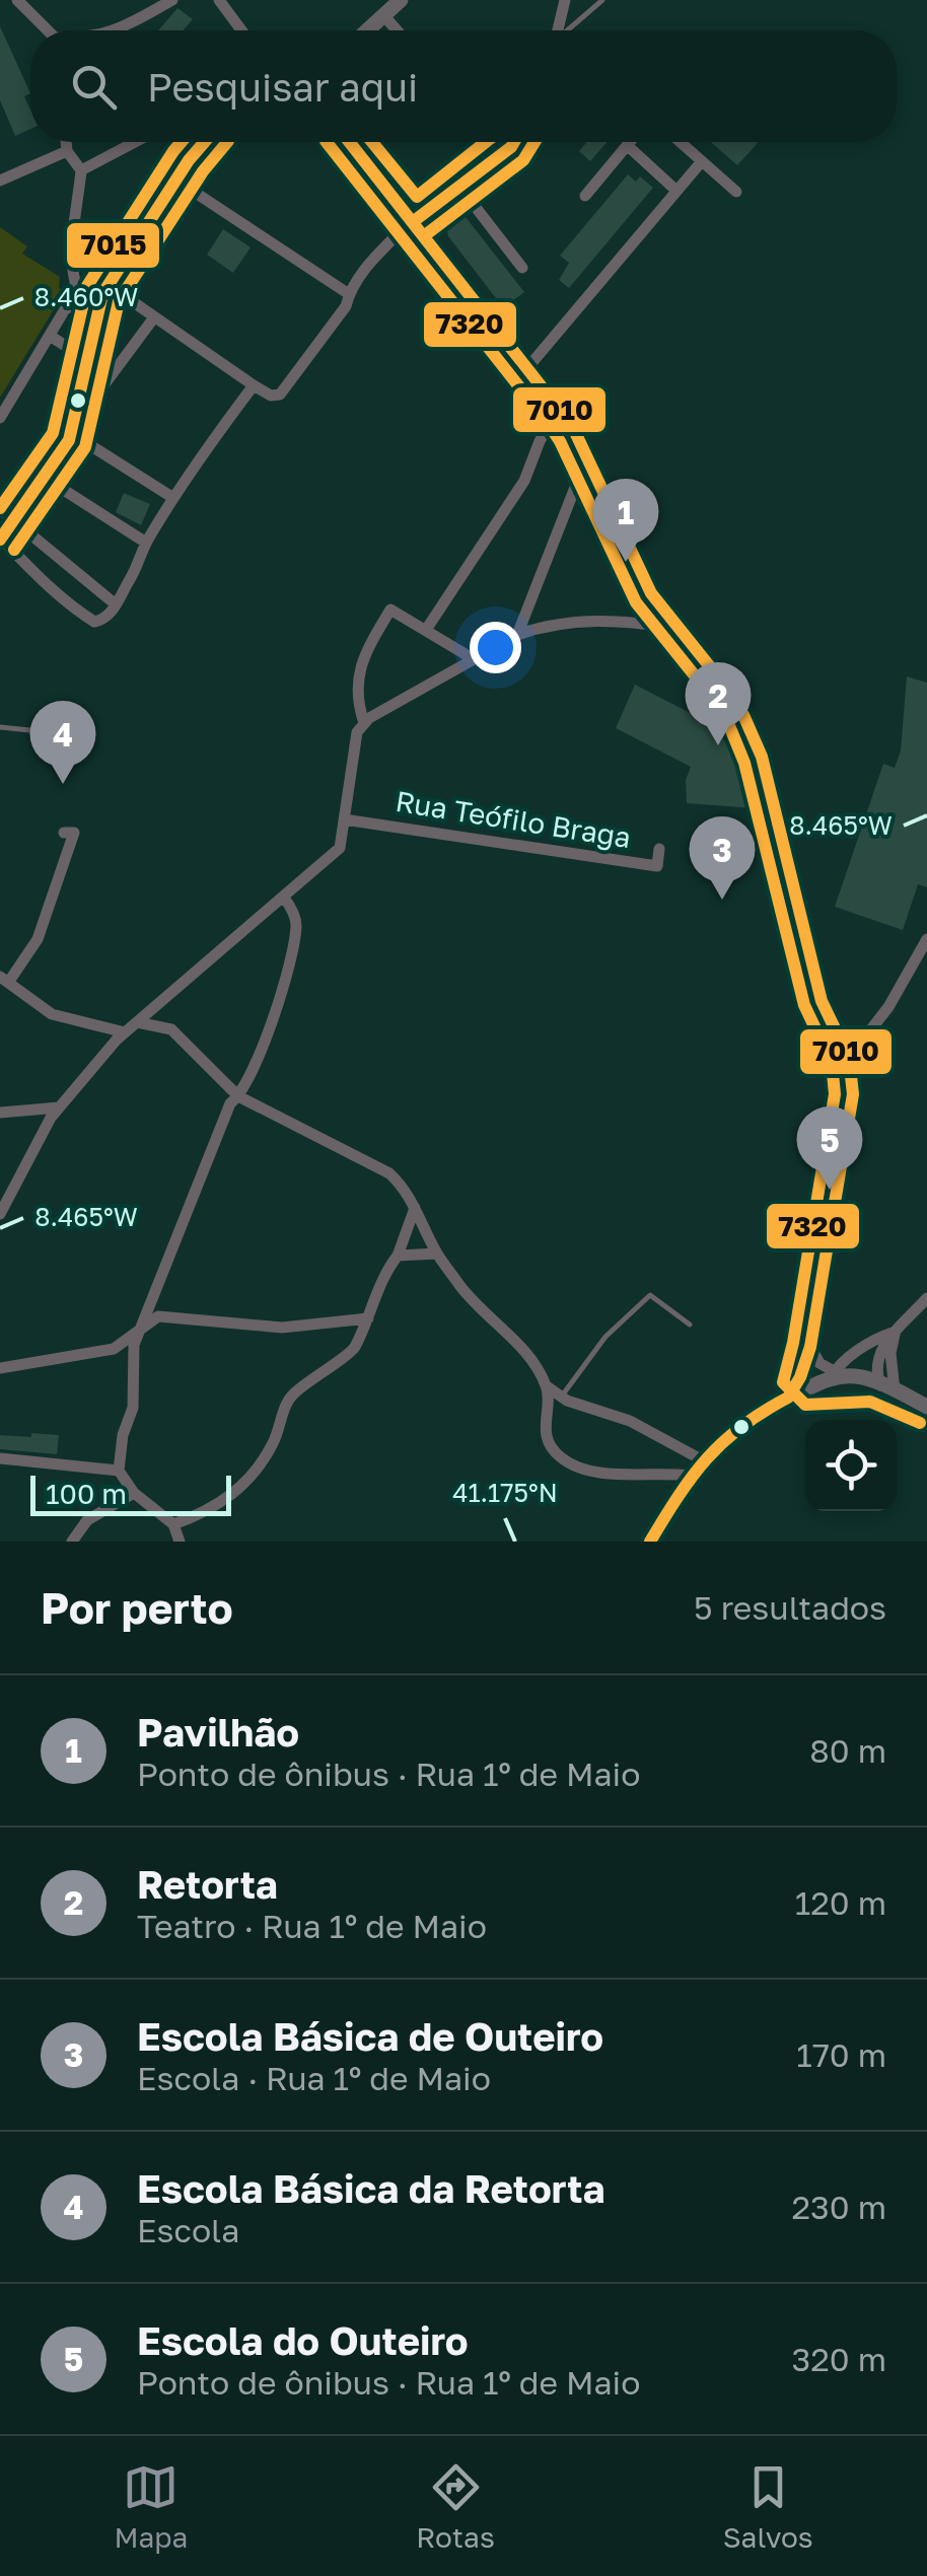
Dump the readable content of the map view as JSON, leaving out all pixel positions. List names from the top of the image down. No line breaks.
{"streets":{"street":["Rua Teófilo Braga"]},"lines":["transit line 7010","transit line 7320","transit line 7015"],"scale_bar":"100 m","page":{"search":"Pesquisar aqui","pins":["1","2","4","3","5"],"scale":"100 m","heading":["Por perto","5 resultados"],"list":[{"mark":"1","name":"Pavilhão","note":"Ponto de ônibus · Rua 1º de Maio","value":"80 m"},{"mark":"2","name":"Retorta","note":"Teatro · Rua 1º de Maio","value":"120 m"},{"mark":"3","name":"Escola Básica de Outeiro","note":"Escola · Rua 1º de Maio","value":"170 m"},{"mark":"4","name":"Escola Básica da Retorta","note":"Escola","value":"230 m"},{"mark":"5","name":"Escola do Outeiro","note":"Ponto de ônibus · Rua 1º de Maio","value":"320 m"}],"nav":["Mapa","Rotas","Salvos"]},"coordinates":["8.460°W","8.465°W","41.175°N"]}
